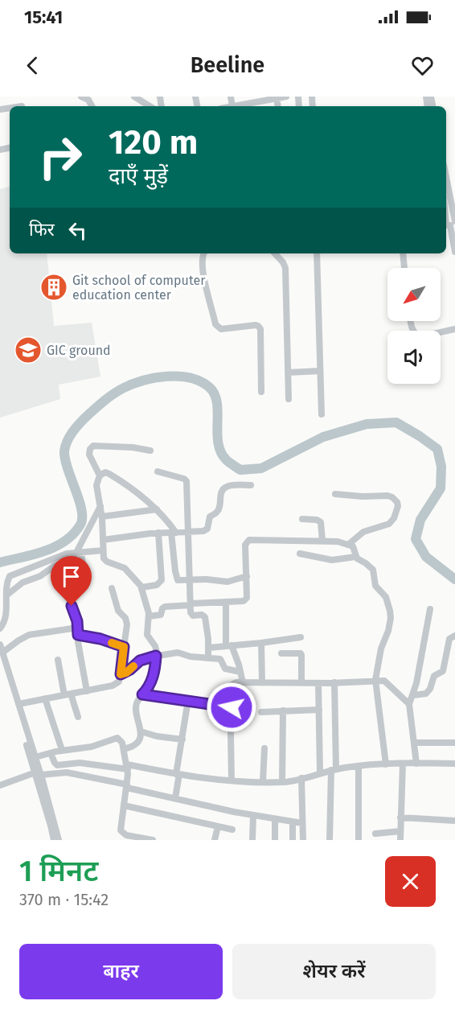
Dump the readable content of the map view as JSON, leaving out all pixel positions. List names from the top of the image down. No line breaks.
{"places":{"building":["Git school of computer education center"],"school or university":["GIC ground"]},"north":"bottom left","page":{"status":"15:41","header":"Beeline","turn":["120 m","दाएँ मुड़ें"],"then":"फिर","heading":["1 मिनट","370 m · 15:42"],"buttons":["बाहर","शेयर करें"]}}
